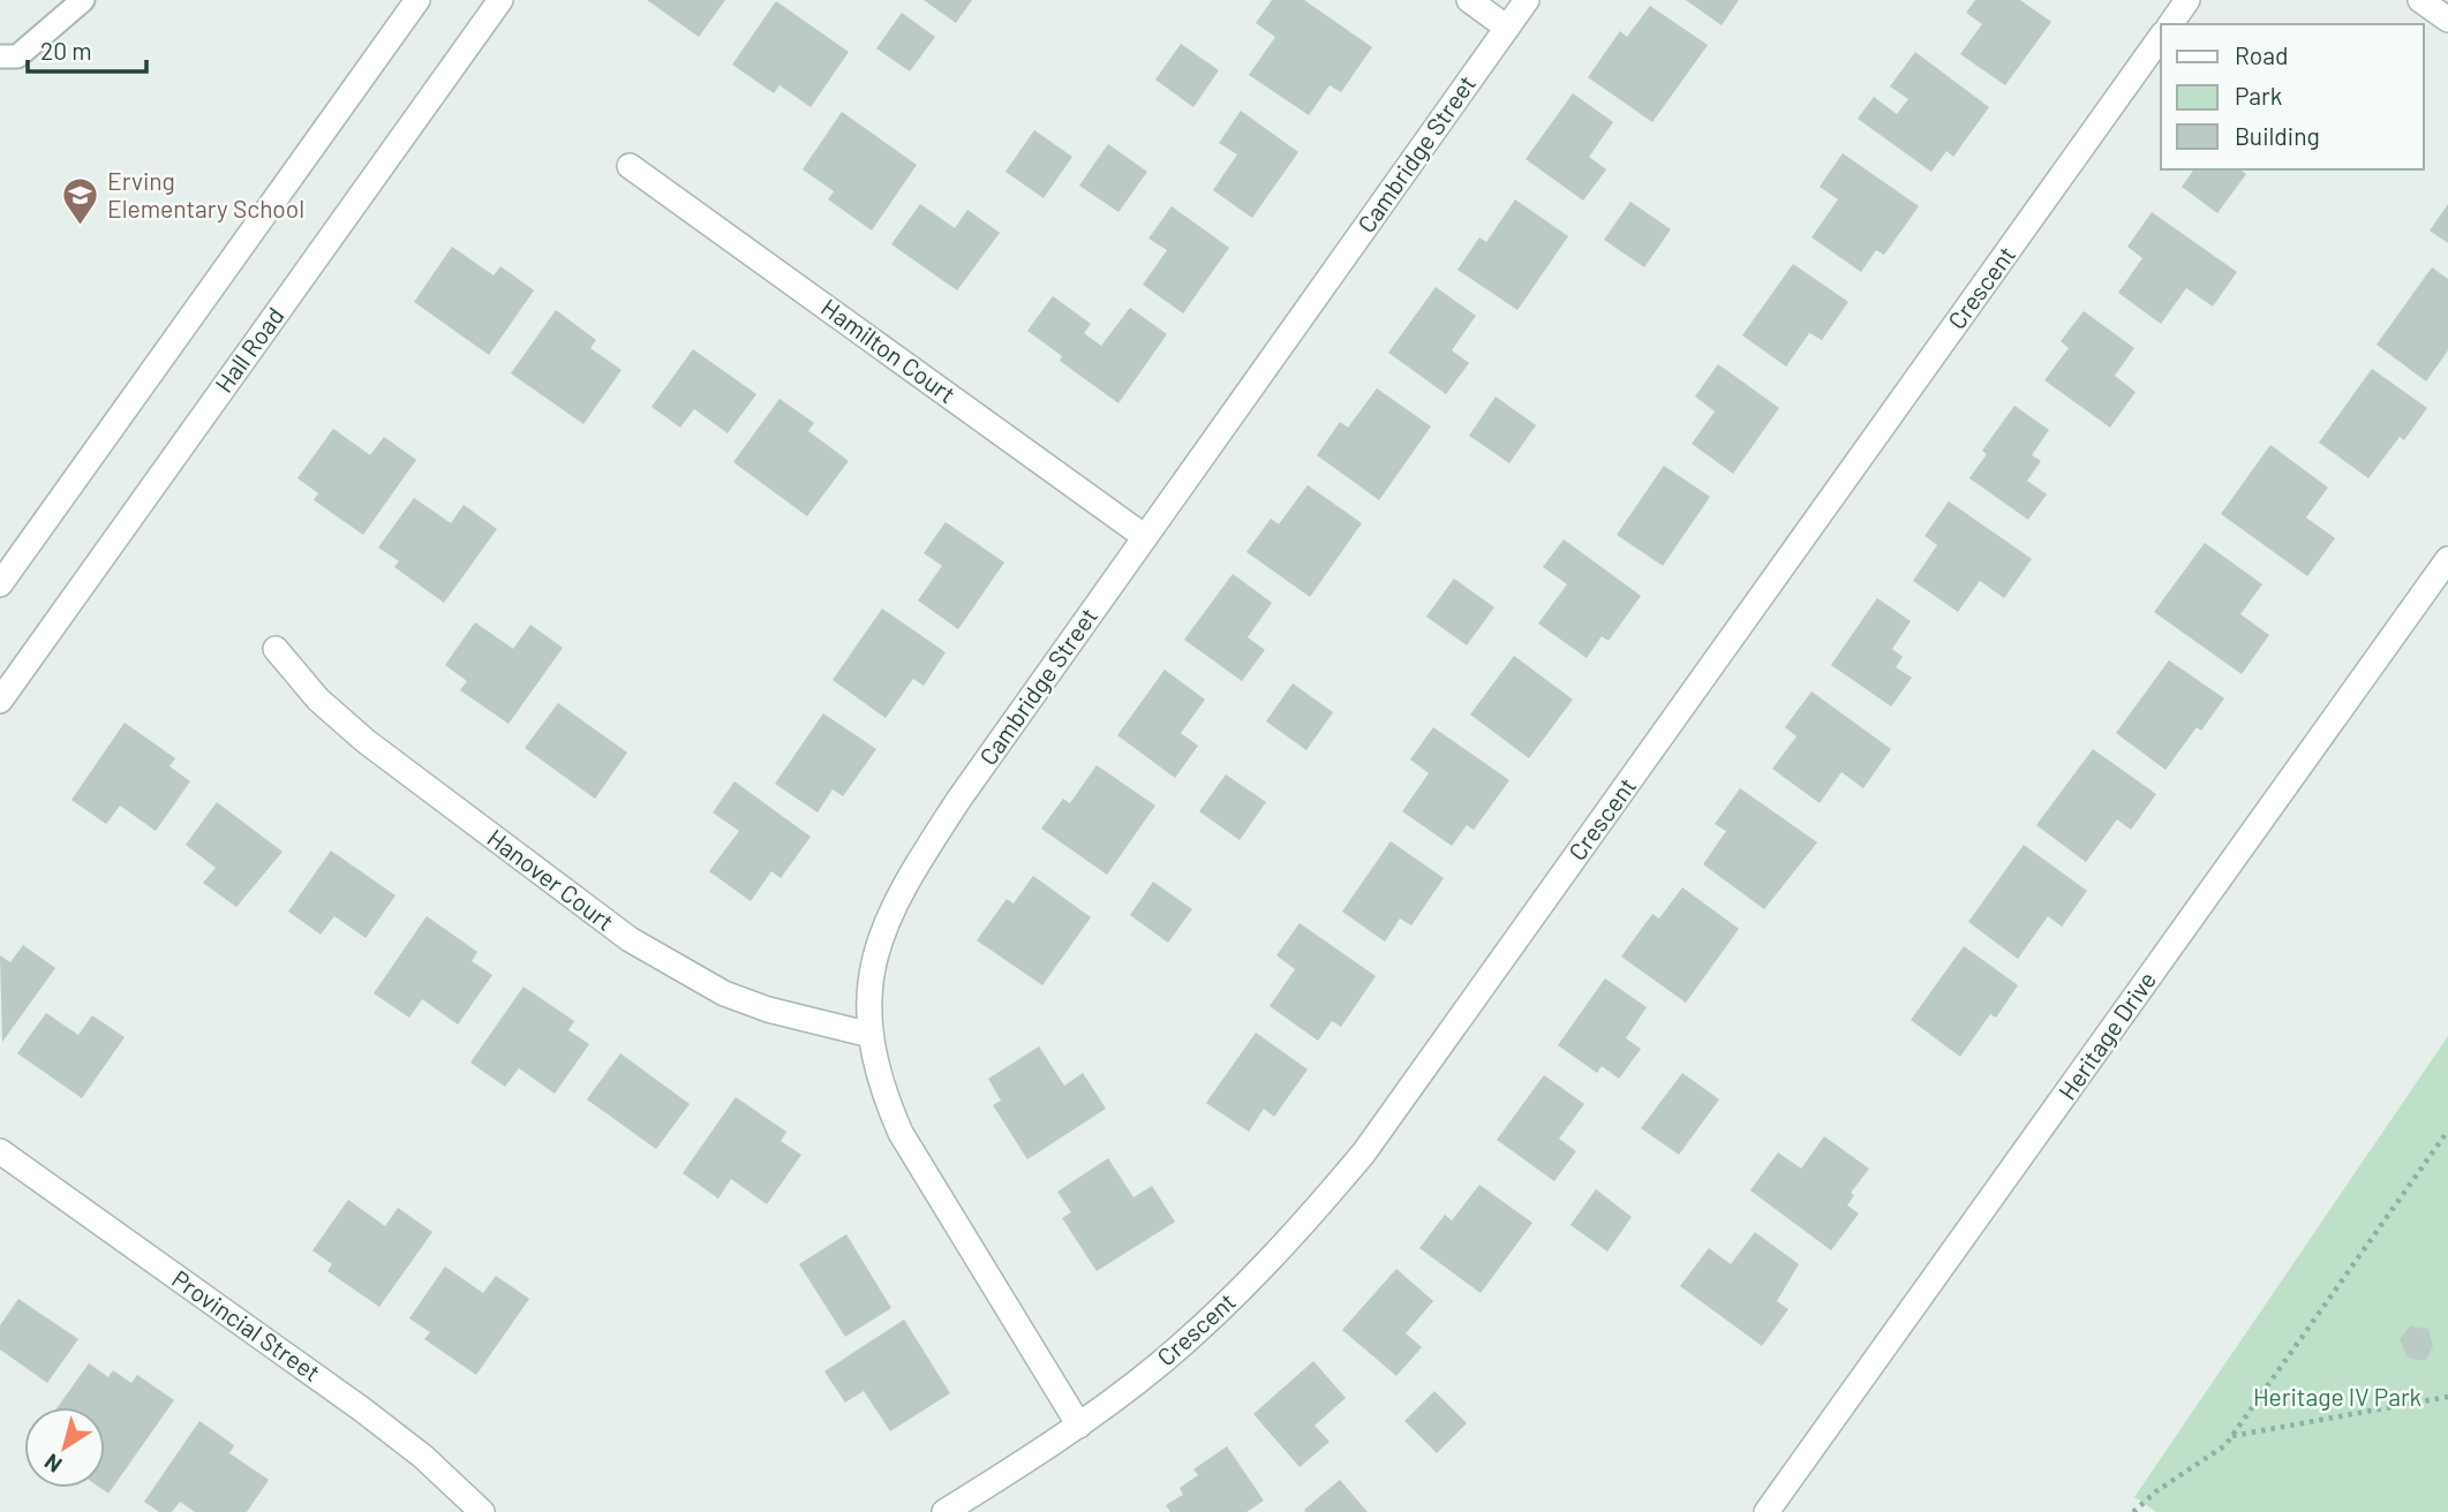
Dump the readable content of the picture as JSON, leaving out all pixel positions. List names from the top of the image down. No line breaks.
{"streets":{"street":["Cambridge Street","Crescent","Hall Road","Hamilton Court","Hanover Court","Heritage Drive","Provincial Street"]},"crossings":[["Cambridge Street","Crescent"],["Cambridge Street","Hamilton Court"],["Cambridge Street","Hanover Court"]],"parks":["Heritage IV Park"],"places":{"school or university":["Erving Elementary School"]},"legend":["Road","Park","Building"],"scale_bar":"20 m","north":"bottom left"}
